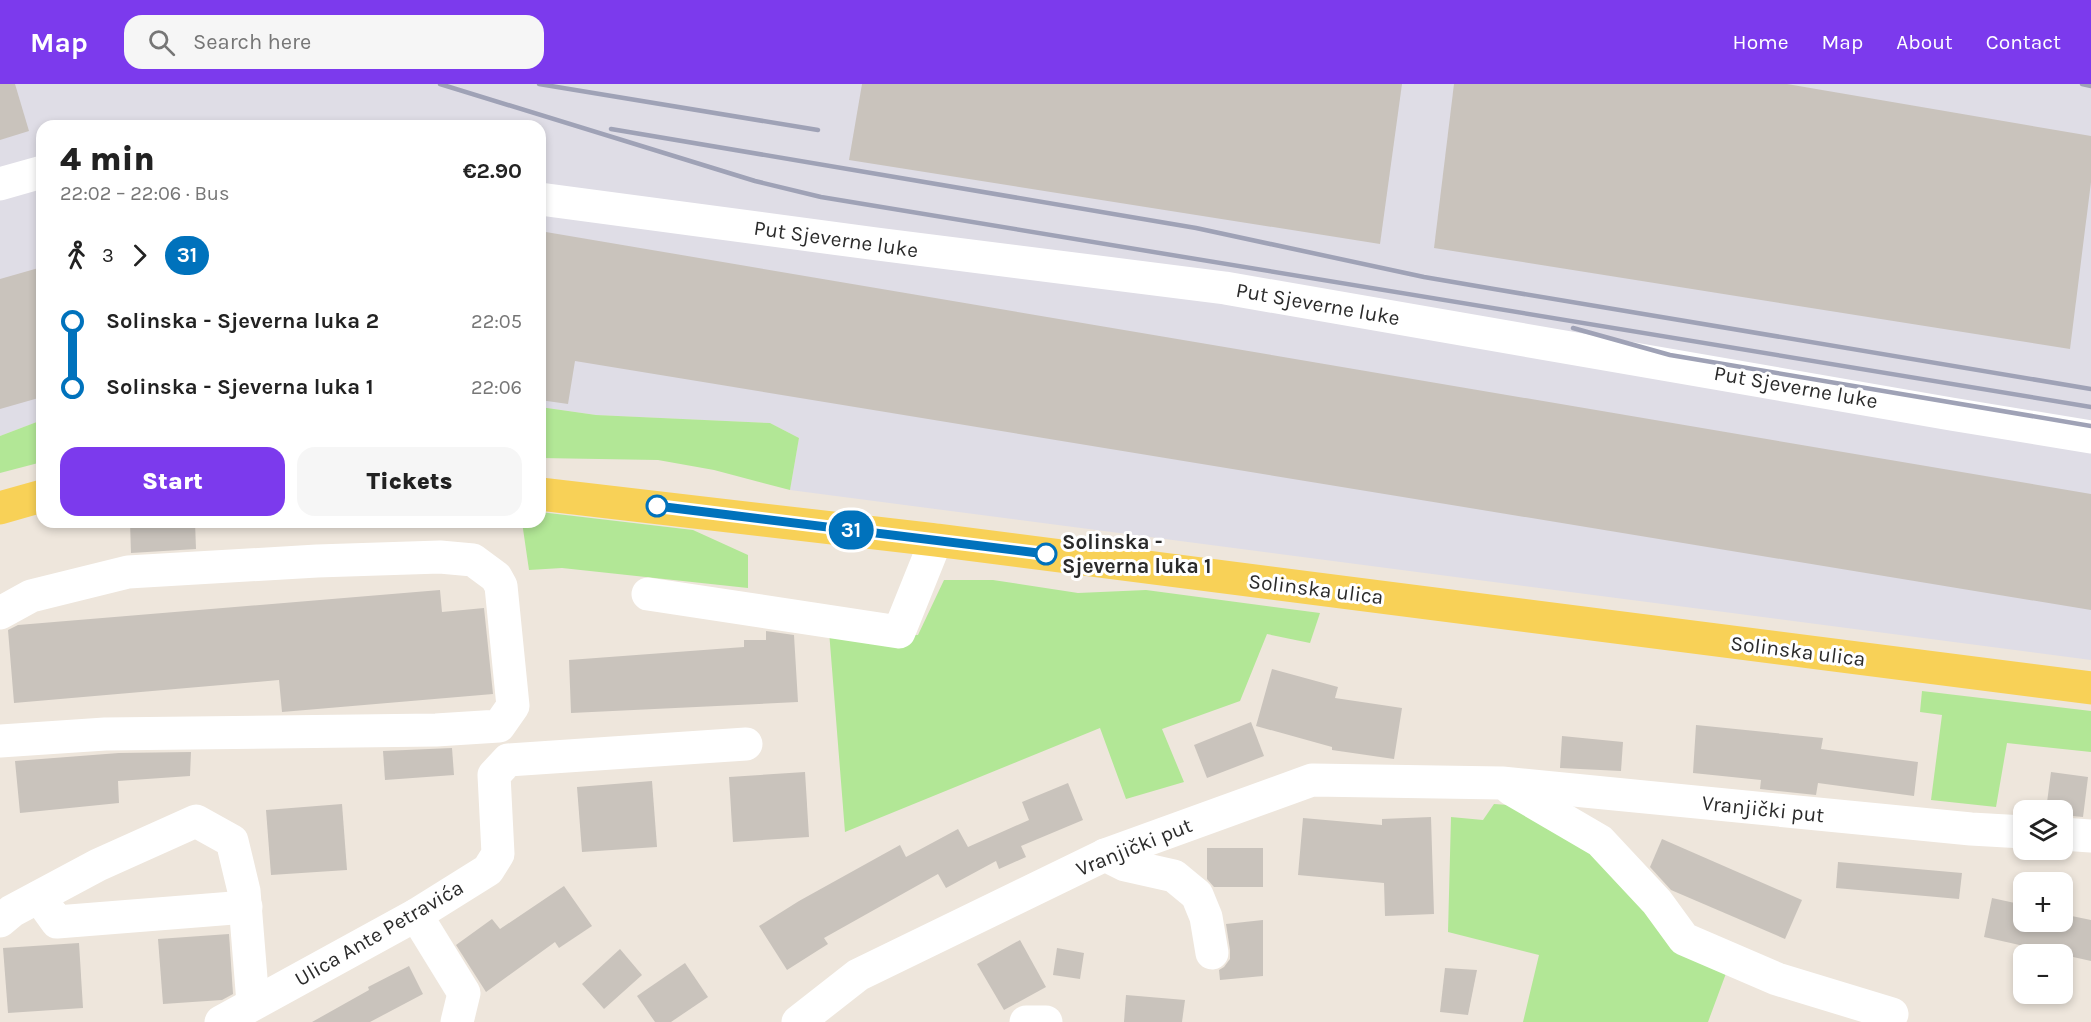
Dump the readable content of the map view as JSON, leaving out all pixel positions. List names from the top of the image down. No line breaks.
{"streets":{"main road":["Solinska ulica"],"street":["Put Sjeverne luke","Vranjički put","Ulica Ante Petravića"]},"places":["Solinska - Sjeverna luka 1"],"lines":["bus line 31"],"page":{"header":"Map","search":"Search here","nav":["Home","Map","About","Contact"],"on_map":"31","heading":["4 min","22:02 – 22:06 · Bus","€2.90"],"legs":["3","31"],"list":[{"name":"Solinska - Sjeverna luka 2","value":"22:05"},{"name":"Solinska - Sjeverna luka 1","value":"22:06"}],"buttons":["Start","Tickets"],"map_buttons":["+","−"]}}
